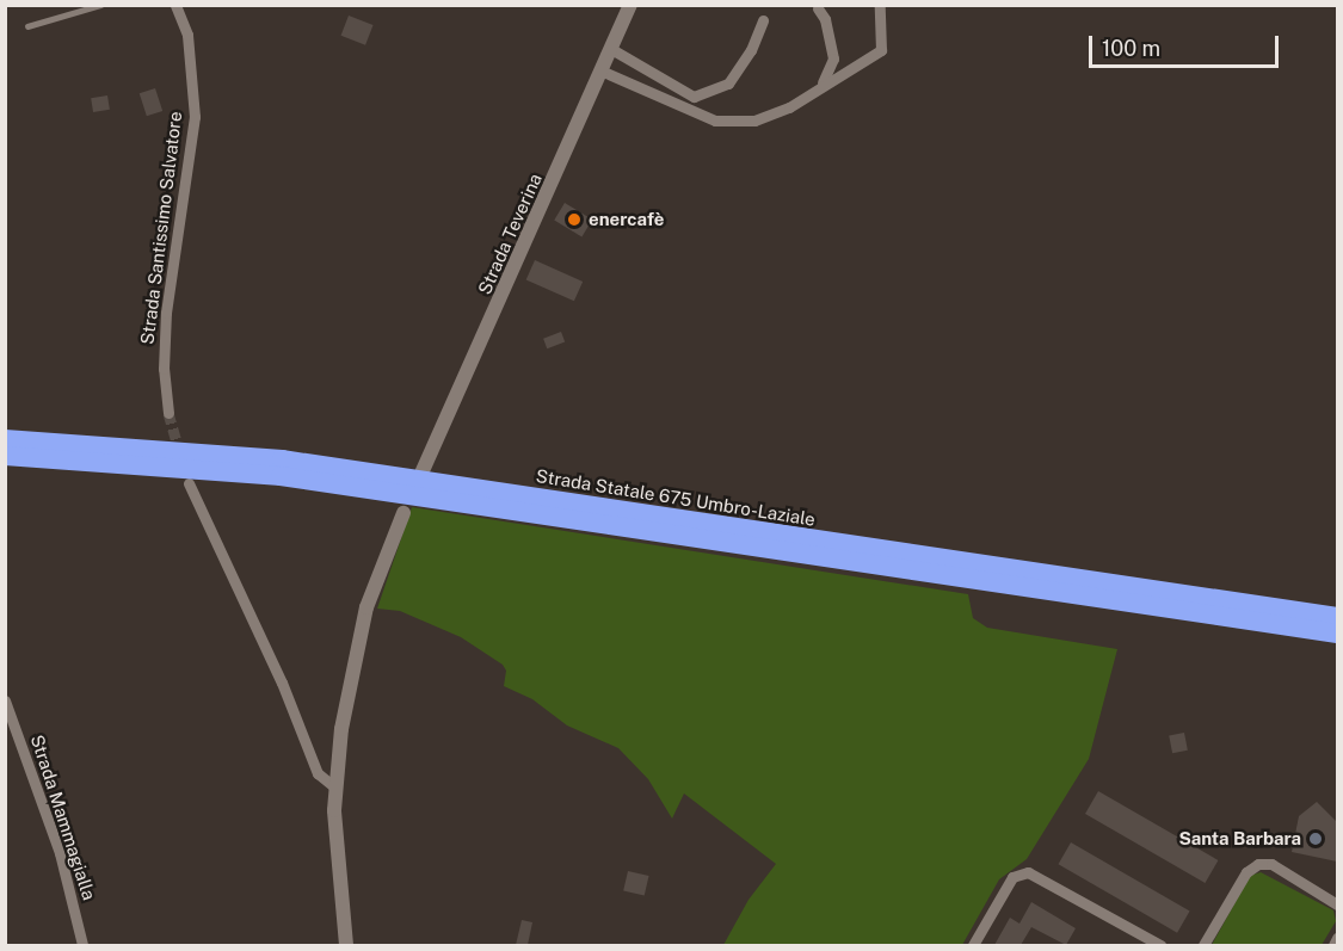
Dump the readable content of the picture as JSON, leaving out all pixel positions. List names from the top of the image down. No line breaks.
{"streets":{"highway":["Strada Statale 675 Umbro-Laziale"],"main road":["Strada Teverina"],"street":["Strada Santissimo Salvatore","Strada Mammagialla"]},"places":["enercafè","Santa Barbara"],"scale_bar":"100 m"}
